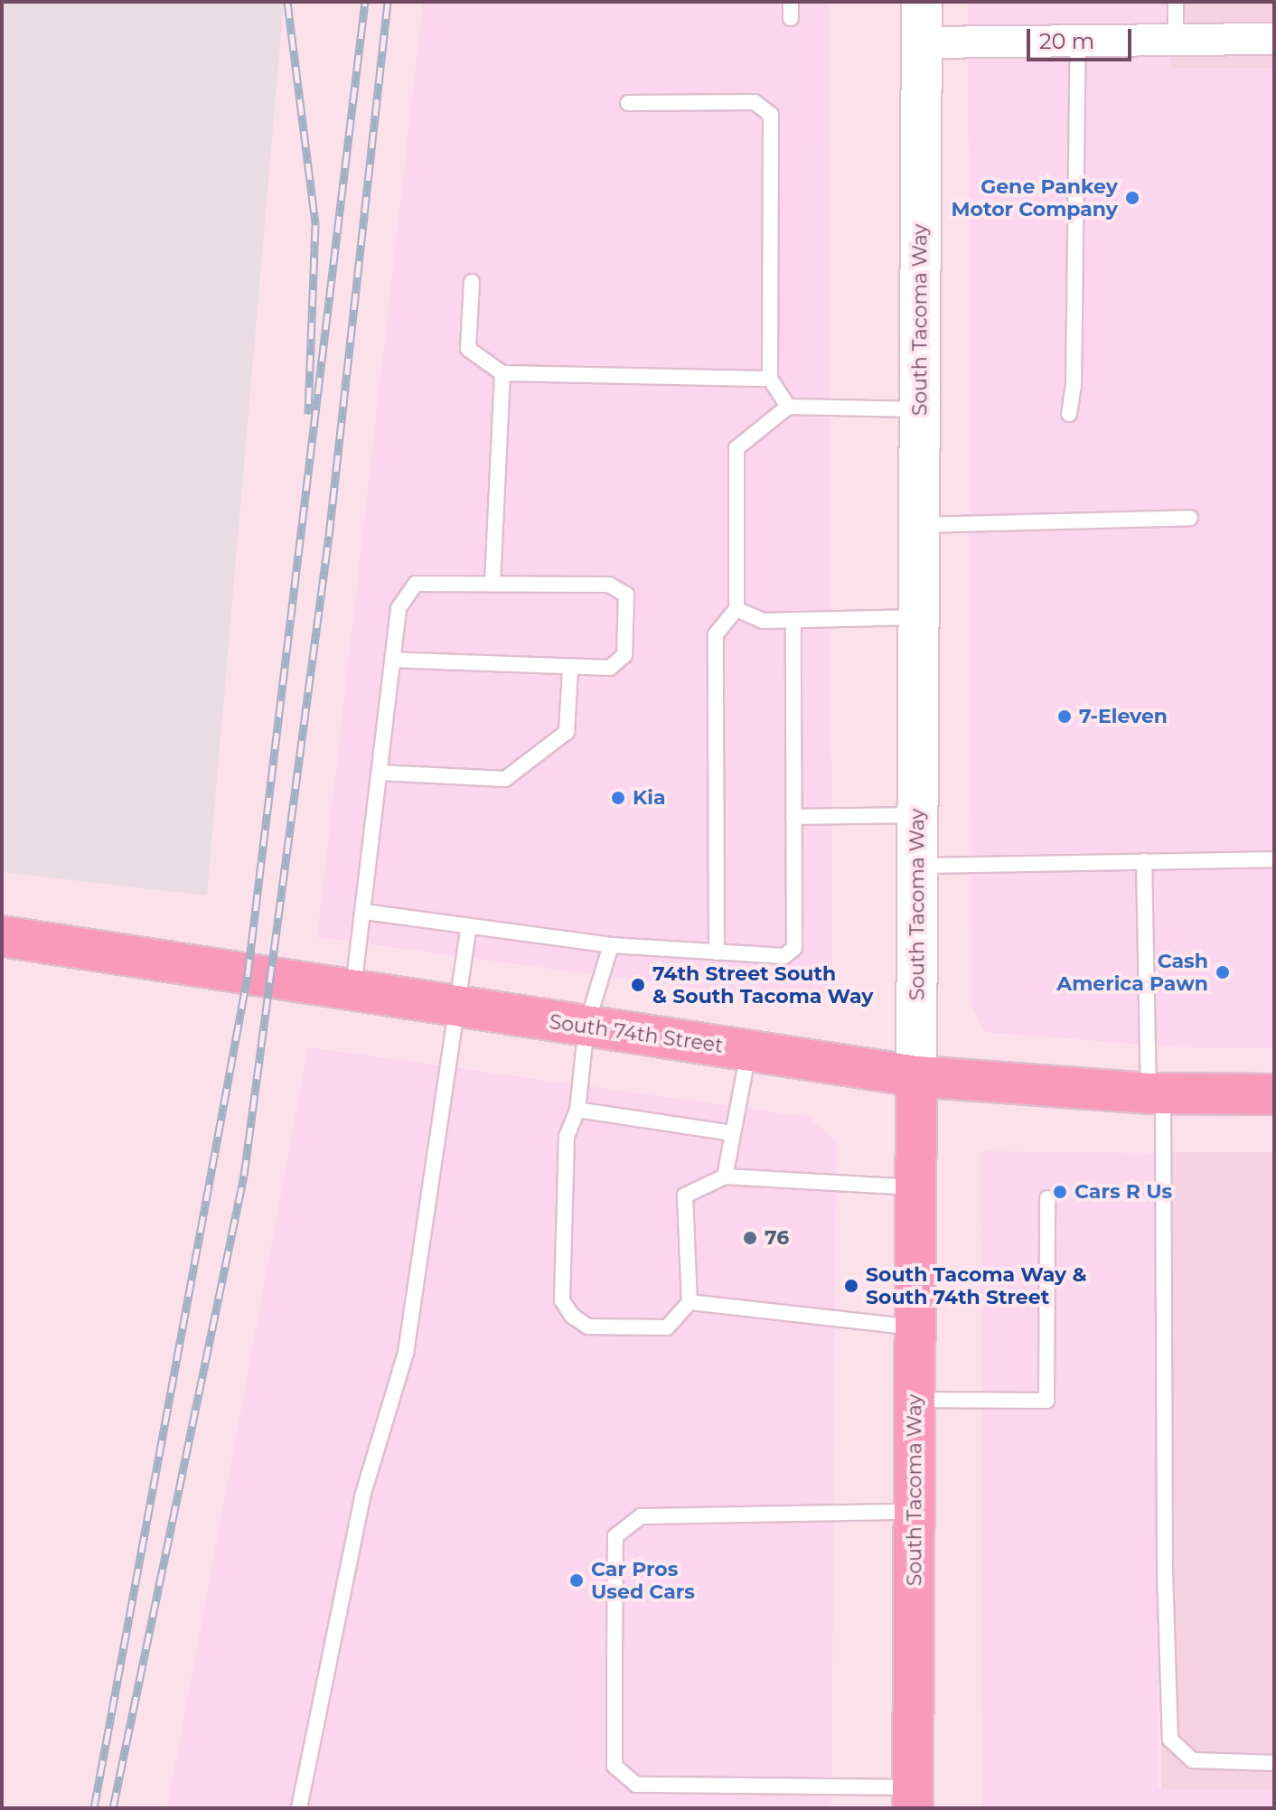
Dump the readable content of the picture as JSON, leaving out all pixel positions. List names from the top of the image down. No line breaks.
{"streets":{"main road":["South Tacoma Way","South 74th Street"]},"crossings":[["South Tacoma Way","South 74th Street"]],"places":["Gene Pankey Motor Company","7-Eleven","Kia","Cash America Pawn","74th Street South & South Tacoma Way","Cars R Us","76","South Tacoma Way & South 74th Street","Car Pros Used Cars"],"scale_bar":"20 m"}
